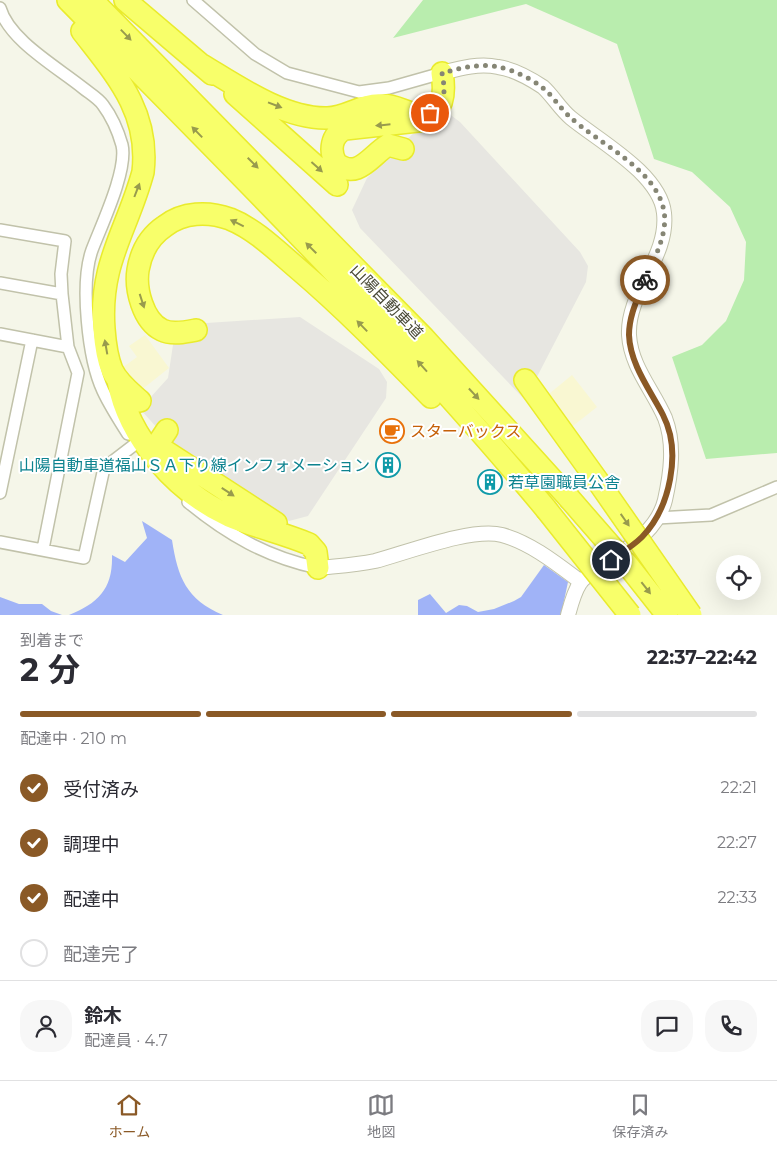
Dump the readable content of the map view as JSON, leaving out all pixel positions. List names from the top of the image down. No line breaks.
{"streets":{"highway":["山陽自動車道"]},"places":{"cafe":["スターバックス"],"building":["山陽自動車道福山ＳＡ下り線インフォメーション","若草園職員公舎"]},"page":{"heading":["2 分","到着まで","22:37–22:42"],"panel":["鈴木","配達員 · 4.7"],"bar":"配達中 · 210 m","list":[["受付済み","22:21"],["調理中","22:27"],["配達中","22:33"],"配達完了"],"tabs":["ホーム","地図","保存済み"]}}
